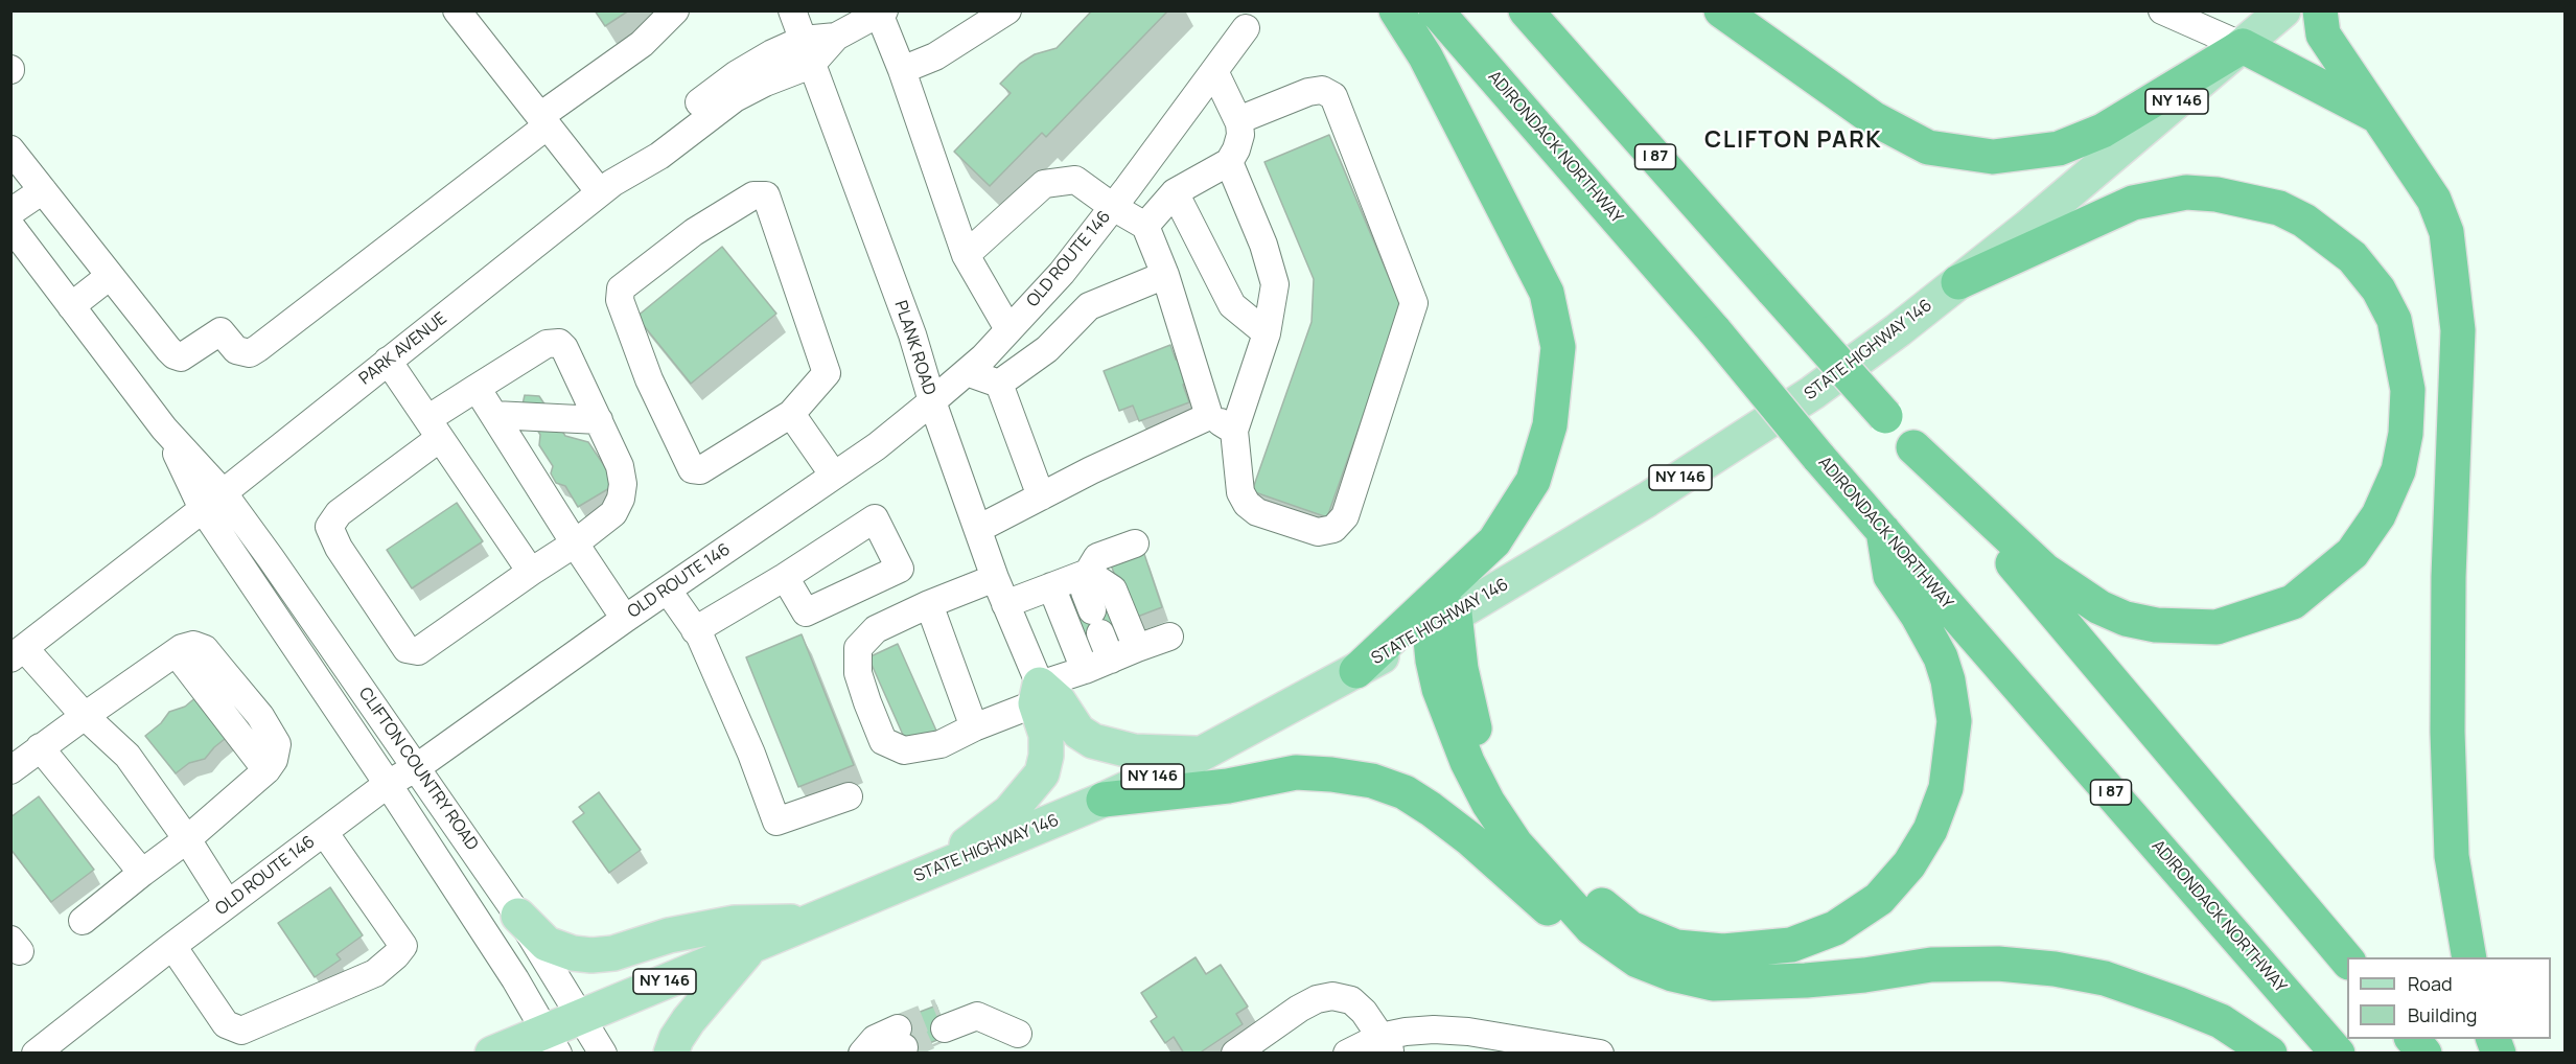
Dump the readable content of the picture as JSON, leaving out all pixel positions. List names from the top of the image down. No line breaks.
{"streets":{"highway":["ADIRONDACK NORTHWAY","I 87"],"main road":["NY 146","STATE HIGHWAY 146"],"street":["OLD ROUTE 146","PLANK ROAD","PARK AVENUE","CLIFTON COUNTRY ROAD"]},"crossings":[["OLD ROUTE 146","PLANK ROAD"],["OLD ROUTE 146","CLIFTON COUNTRY ROAD"],["PLANK ROAD","PARK AVENUE"],["PARK AVENUE","CLIFTON COUNTRY ROAD"],["STATE HIGHWAY 146","CLIFTON COUNTRY ROAD"]],"districts":["CLIFTON PARK"],"legend":["Road","Building"]}
